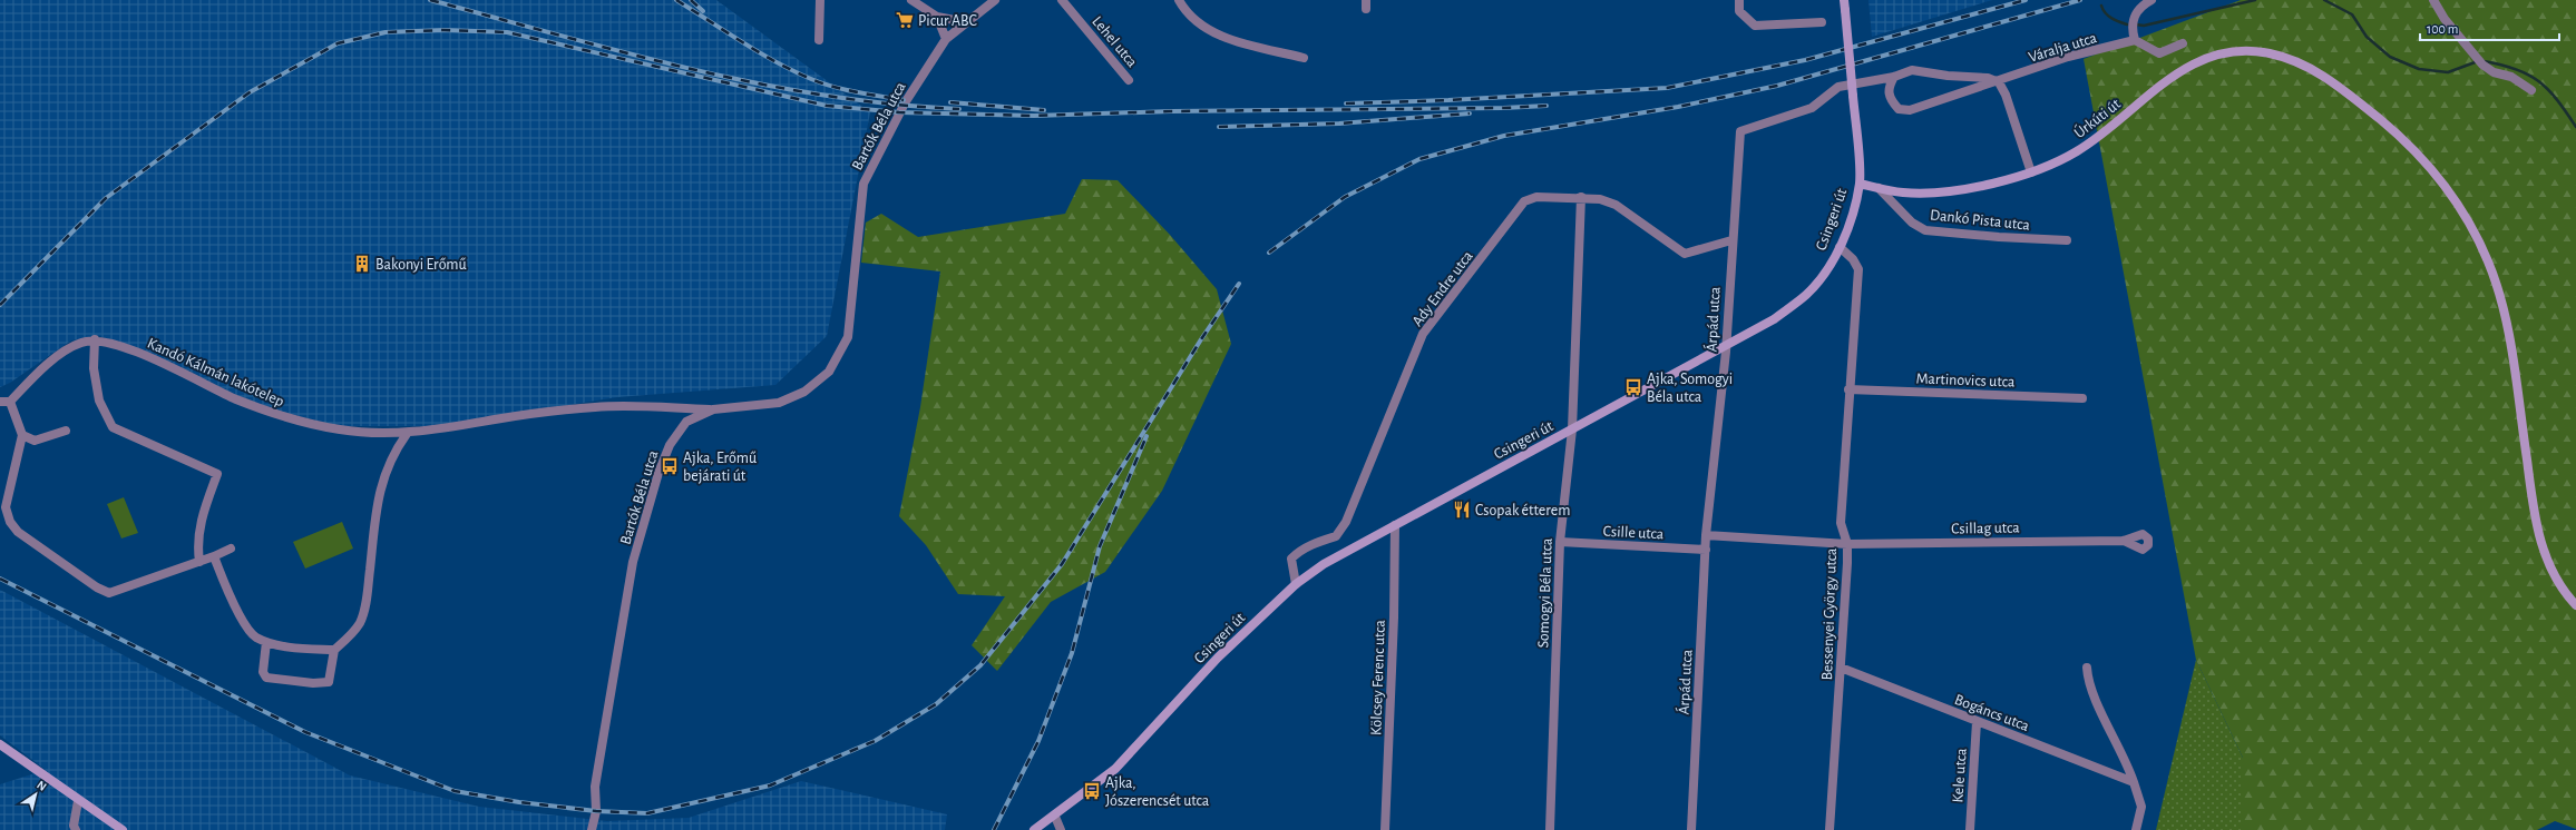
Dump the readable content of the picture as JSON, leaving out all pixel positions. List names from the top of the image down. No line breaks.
{"streets":{"main road":["Úrkúti út","Csingeri út"],"street":["Lehel utca","Váralja utca","Bartók Béla utca","Dankó Pista utca","Ady Endre utca","Árpád utca","Kandó Kálmán lakótelep","Martinovics utca","Csillag utca","Csille utca","Somogyi Béla utca","Bessenyei György utca","Kölcsey Ferenc utca","Bogáncs utca","Kele utca"]},"crossings":[["Váralja utca","Árpád utca"],["Úrkúti út","Csingeri út"],["Úrkúti út","Dankó Pista utca"],["Bartók Béla utca","Kandó Kálmán lakótelep"],["Csingeri út","Ady Endre utca"],["Csingeri út","Árpád utca"],["Csingeri út","Somogyi Béla utca"],["Csingeri út","Bessenyei György utca"],["Csingeri út","Kölcsey Ferenc utca"],["Ady Endre utca","Árpád utca"],["Ady Endre utca","Somogyi Béla utca"],["Árpád utca","Csille utca"],["Martinovics utca","Bessenyei György utca"],["Csillag utca","Bessenyei György utca"],["Csille utca","Somogyi Béla utca"],["Bessenyei György utca","Bogáncs utca"],["Bogáncs utca","Kele utca"]],"places":{"supermarket":["Picur ABC"],"building":["Bakonyi Erőmű"],"bus stop":["Ajka, Somogyi Béla utca","Ajka, Erőmű bejárati út","Ajka, Jószerencsét utca"],"restaurant":["Csopak étterem"]},"scale_bar":"100 m","north":"top right"}
